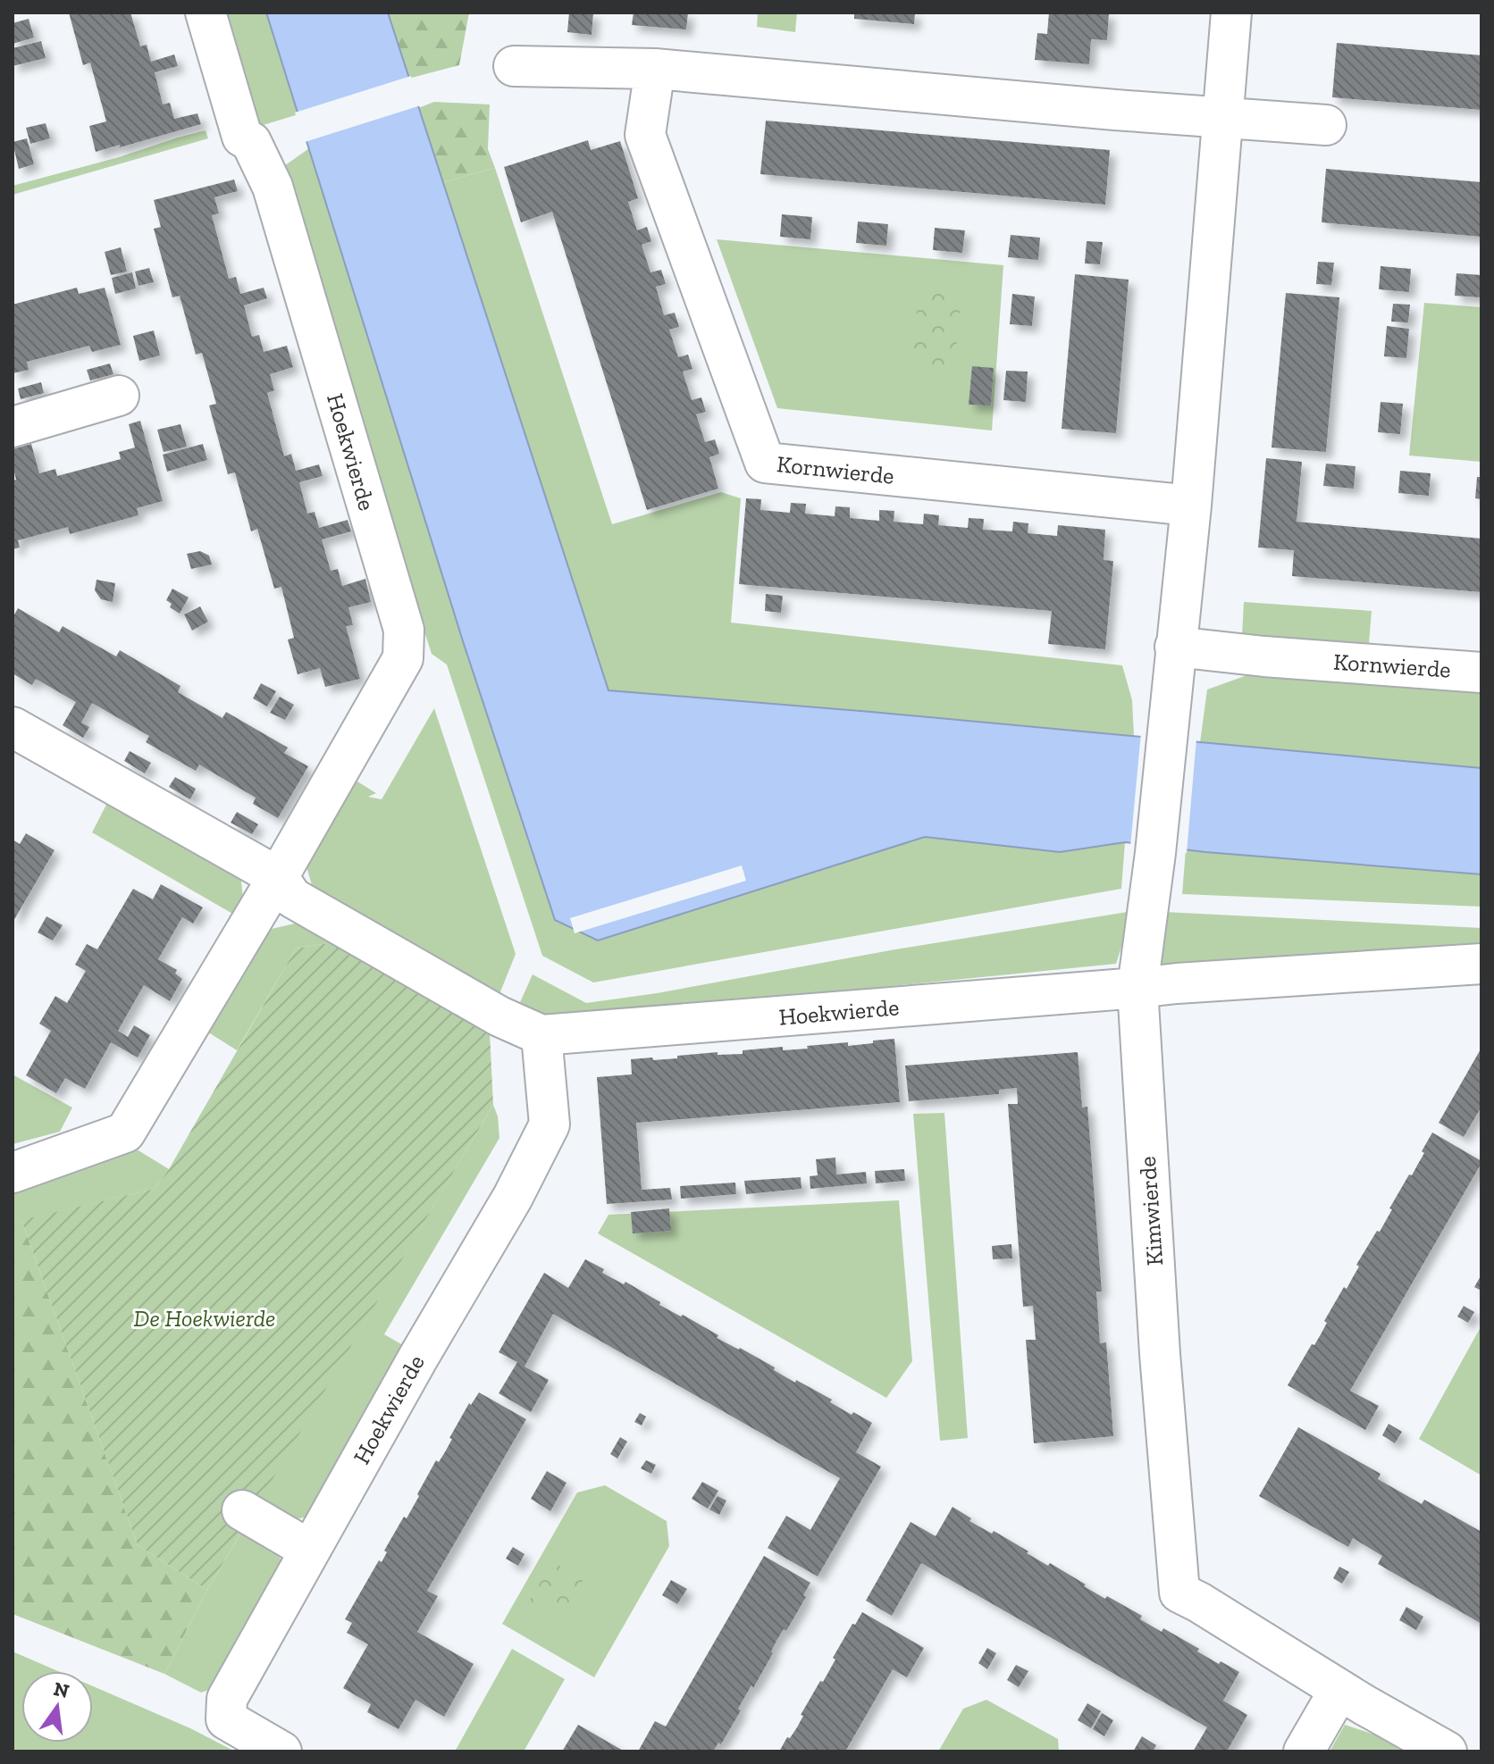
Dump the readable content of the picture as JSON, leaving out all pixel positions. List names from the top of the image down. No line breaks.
{"streets":{"street":["Hoekwierde","Kornwierde","Kimwierde"]},"crossings":[["Hoekwierde","Kimwierde"]],"parks":["De Hoekwierde"],"north":"top"}
